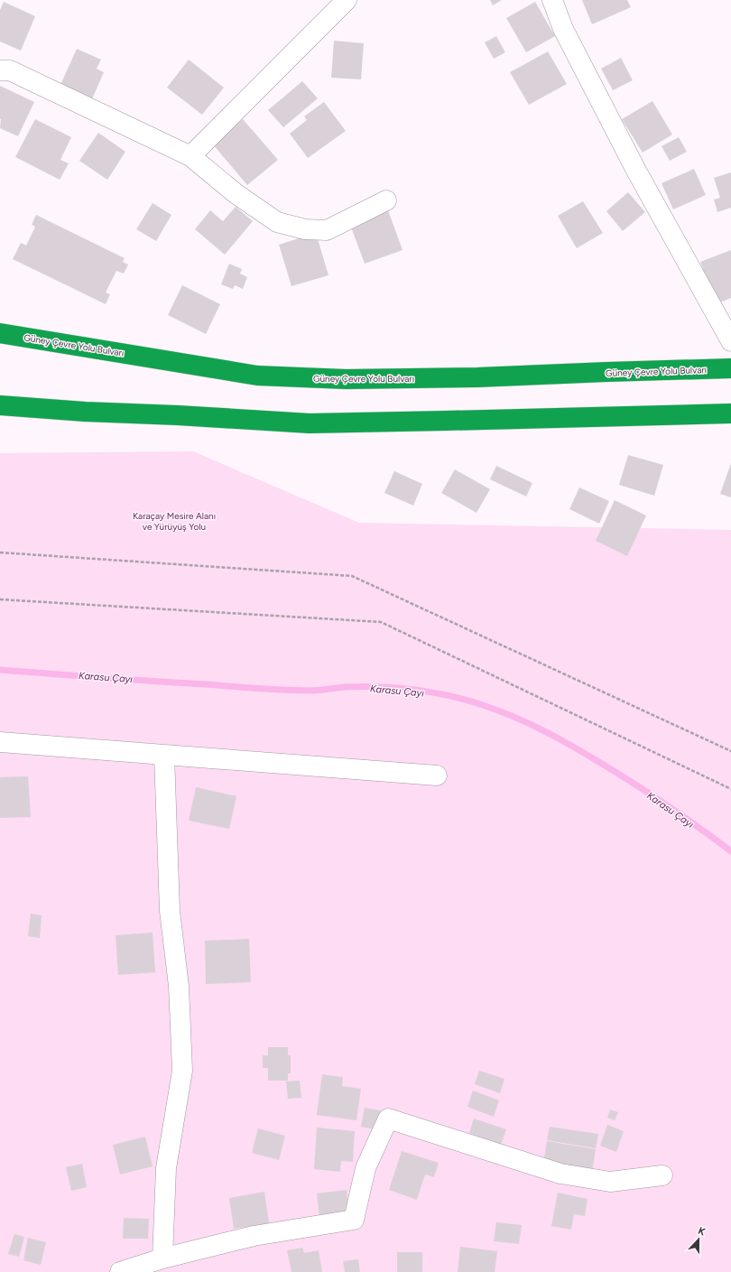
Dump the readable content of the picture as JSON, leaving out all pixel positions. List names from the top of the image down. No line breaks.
{"streets":{"highway":["Güney Çevre Yolu Bulvarı"]},"water":["Karasu Çayı"],"parks":["Karaçay Mesire Alanı ve Yürüyüş Yolu"],"north":"top"}
